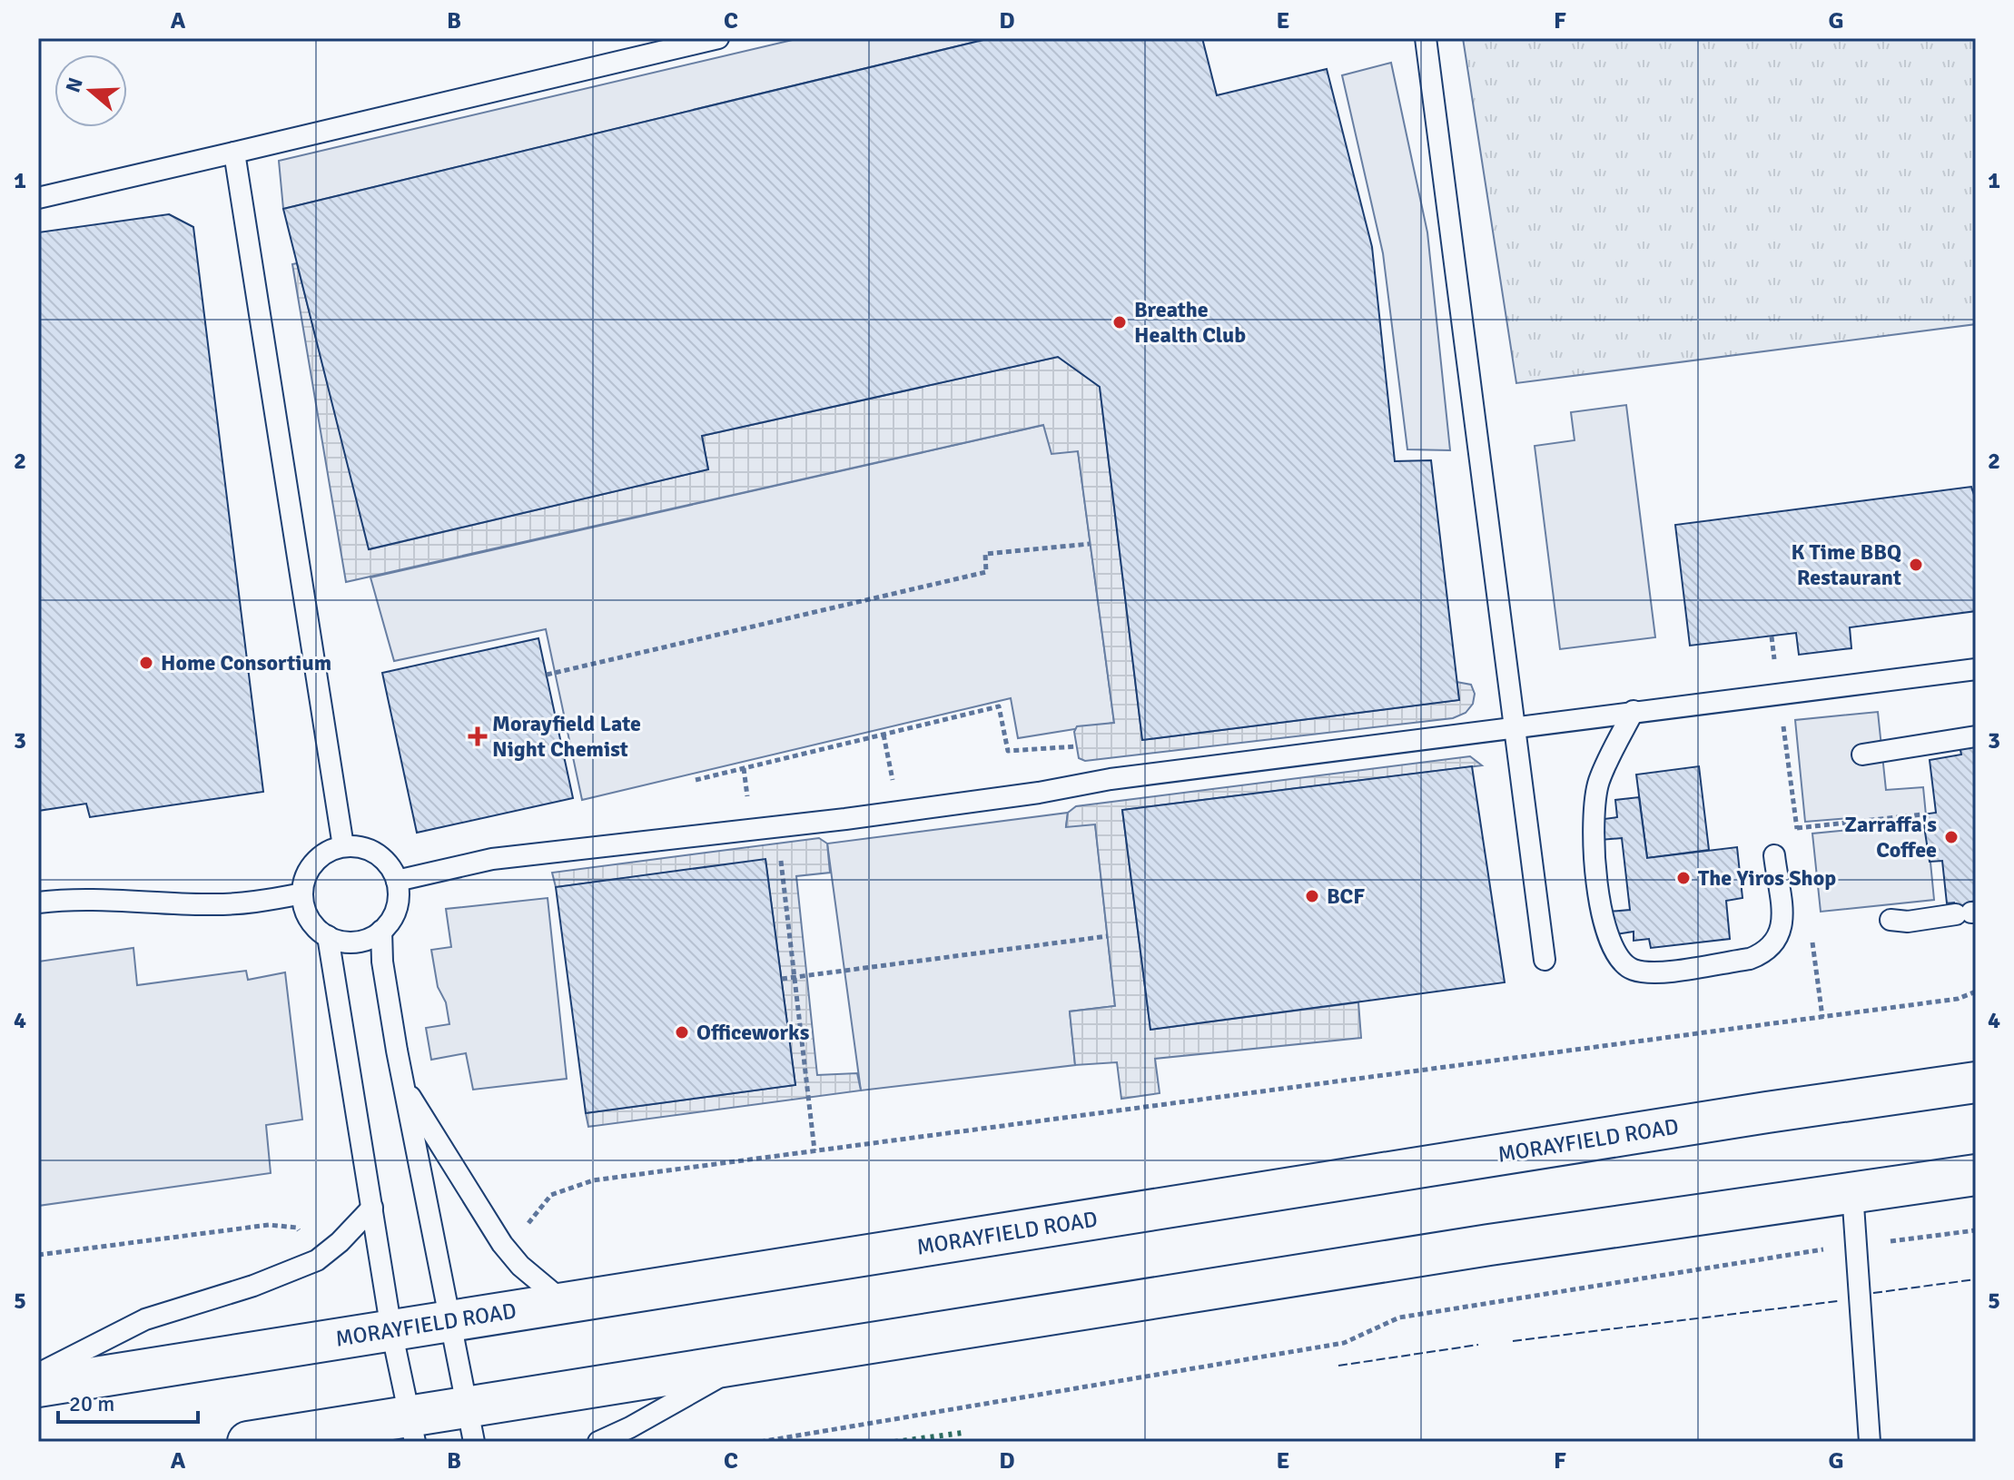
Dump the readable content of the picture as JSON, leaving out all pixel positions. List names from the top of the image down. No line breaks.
{"streets":{"main road":["MORAYFIELD ROAD"]},"places":{"other":["Breathe Health Club","K Time BBQ Restaurant","Home Consortium","Zarraffa's Coffee","The Yiros Shop","BCF","Officeworks"],"health":["Morayfield Late Night Chemist"]},"scale_bar":"20 m","north":"left","grid":{"columns":["A","B","C","D","E","F","G"],"rows":["1","2","3","4","5"]}}
